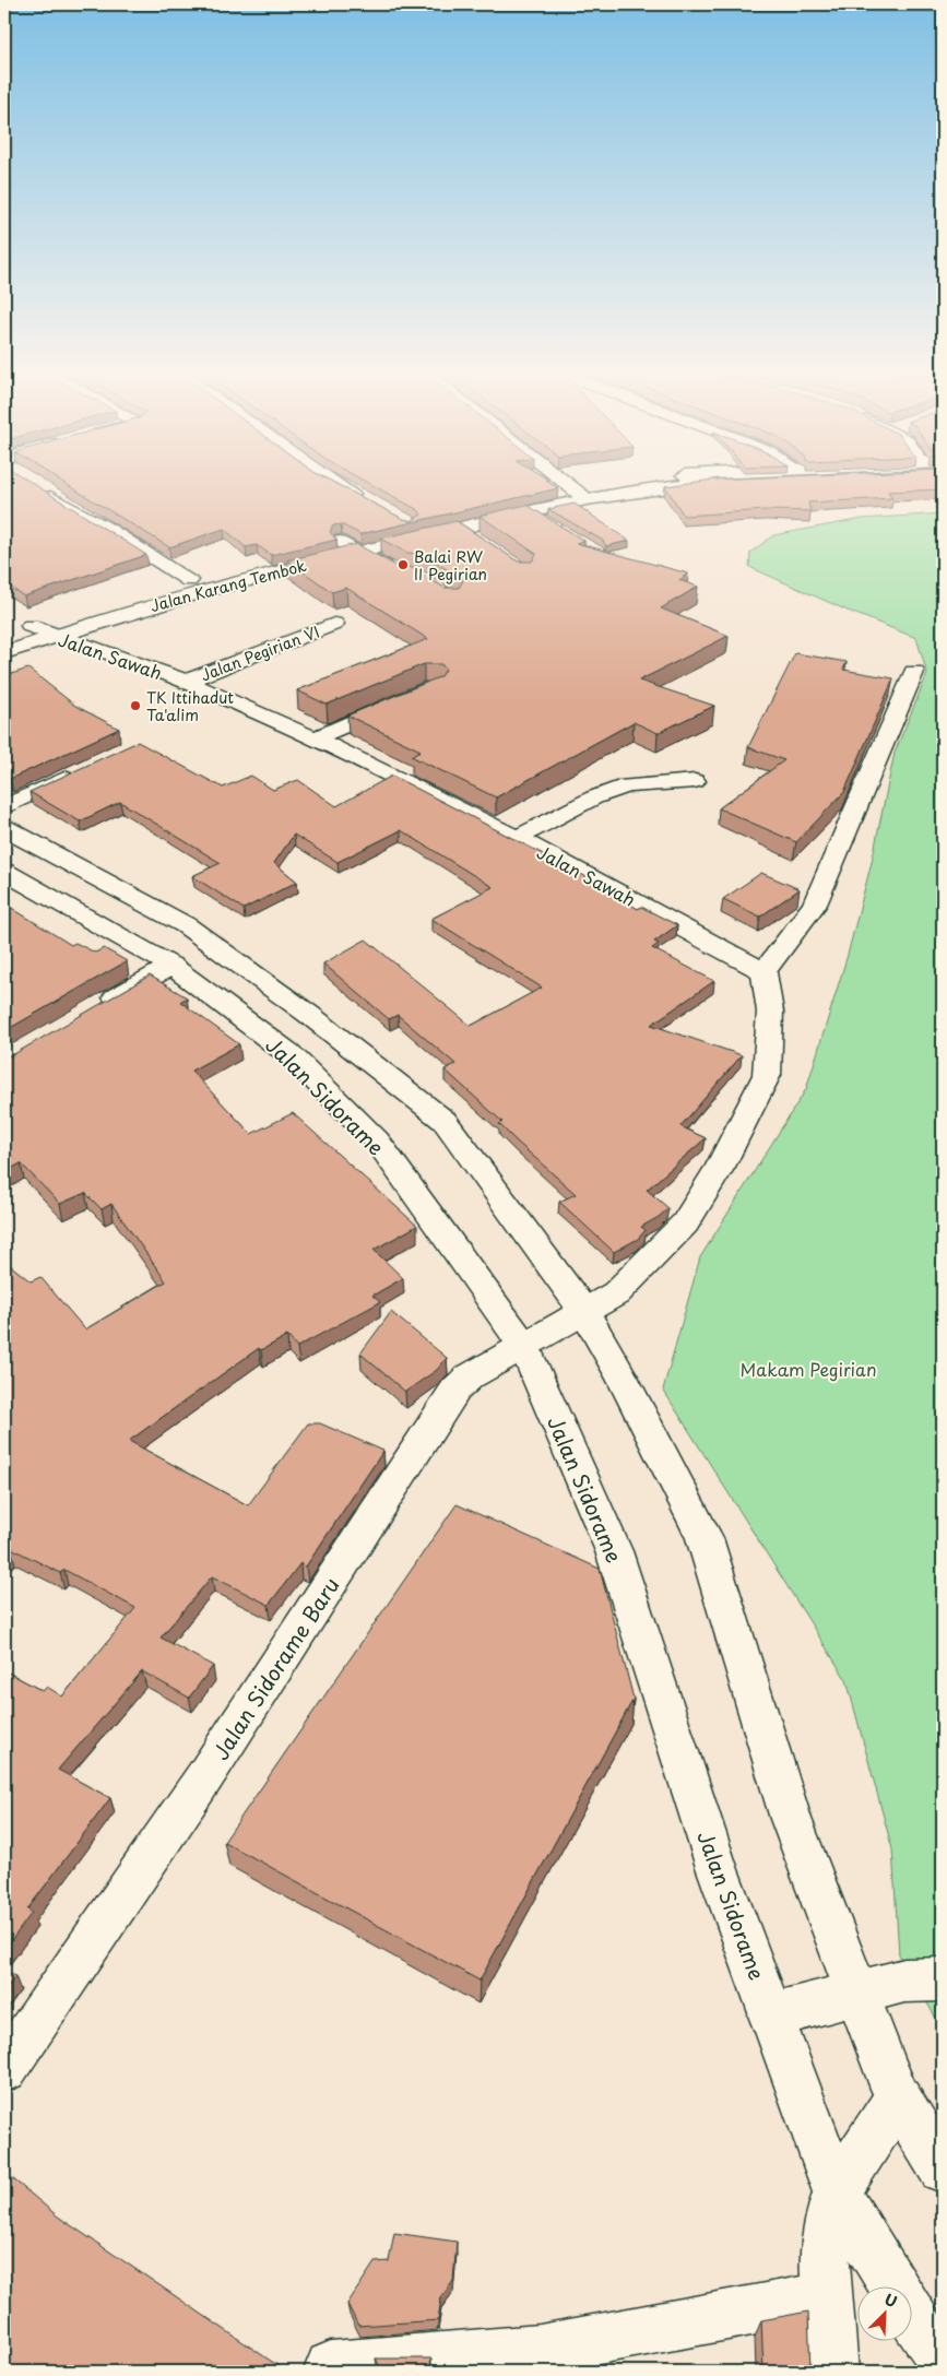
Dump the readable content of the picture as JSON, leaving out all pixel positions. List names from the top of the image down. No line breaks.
{"streets":{"main road":["Jalan Karang Tembok","Jalan Pegirian VI","Jalan Sawah","Jalan Sidorame","Jalan Sidorame Baru"]},"crossings":[["Jalan Karang Tembok","Jalan Sawah"],["Jalan Pegirian VI","Jalan Sawah"],["Jalan Sidorame","Jalan Sidorame Baru"]],"parks":["Makam Pegirian"],"places":["Balai RW II Pegirian","TK Ittihadut Ta'alim"],"north":"top right"}
